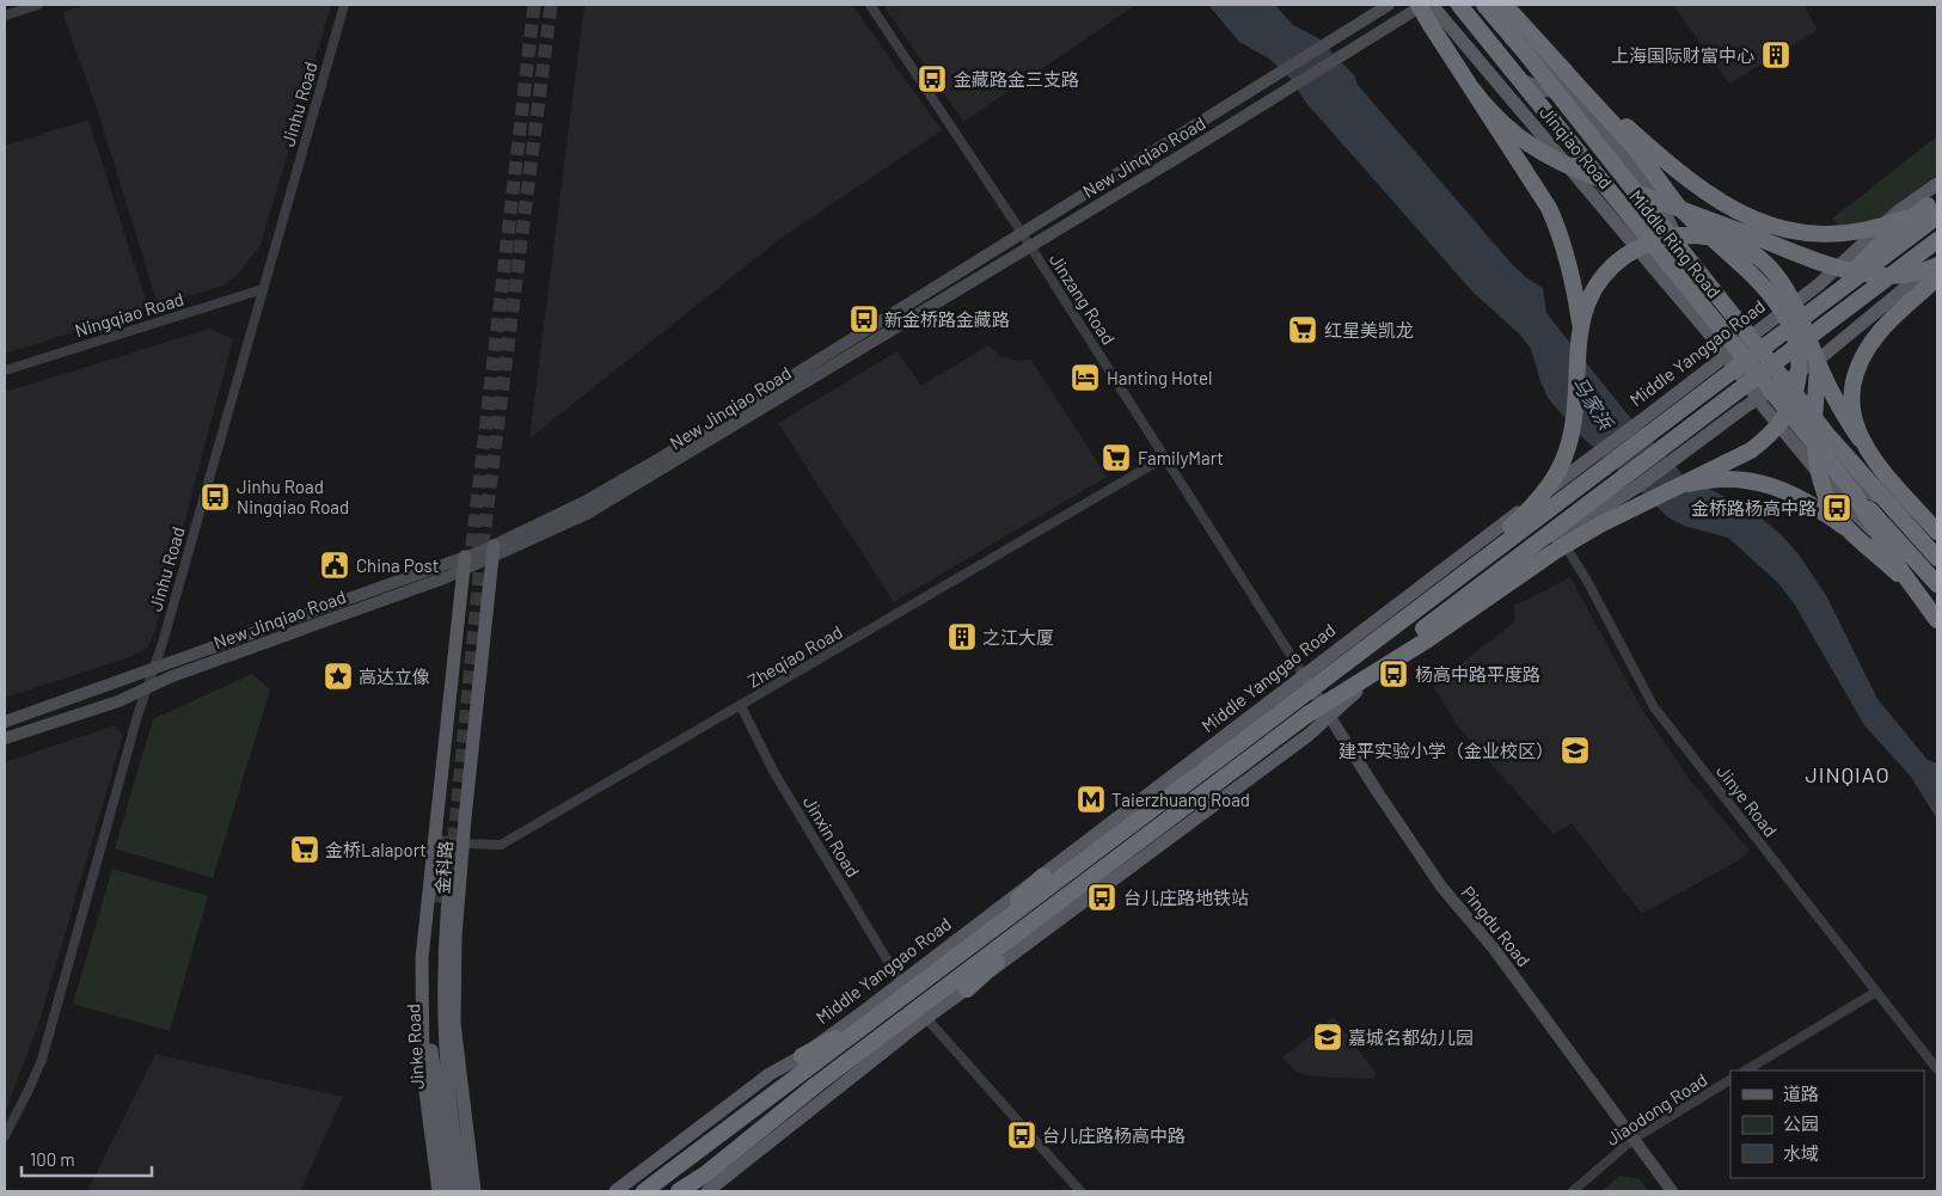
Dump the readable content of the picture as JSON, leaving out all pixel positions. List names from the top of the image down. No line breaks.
{"streets":{"highway":["Middle Ring Road","Middle Yanggao Road"],"main road":["Jinqiao Road","金科路","Jinke Road"],"street":["Jinhu Road","New Jinqiao Road","Jinzang Road","Ningqiao Road","Zheqiao Road","Jinye Road","Jinxin Road","Pingdu Road","Jiaodong Road"]},"crossings":[["Jinhu Road","New Jinqiao Road"],["Jinhu Road","Ningqiao Road"],["Jinqiao Road","Middle Yanggao Road"],["New Jinqiao Road","Jinzang Road"],["New Jinqiao Road","金科路"],["Jinzang Road","Middle Yanggao Road"],["Jinzang Road","Zheqiao Road"],["Jinzang Road","Pingdu Road"],["Middle Yanggao Road","Jinxin Road"],["Middle Yanggao Road","Pingdu Road"],["Zheqiao Road","Jinxin Road"],["Zheqiao Road","金科路"],["金科路","Jinke Road"],["Pingdu Road","Jiaodong Road"]],"districts":["JINQIAO"],"water":["马家浜"],"places":{"building":["上海国际财富中心","之江大厦"],"bus stop":["金藏路金三支路","新金桥路金藏路","Jinhu Road Ningqiao Road","金桥路杨高中路","杨高中路平度路","台儿庄路地铁站","台儿庄路杨高中路"],"supermarket":["红星美凯龙","FamilyMart","金桥Lalaport"],"hotel":["Hanting Hotel"],"public building":["China Post"],"place":["高达立像"],"school or university":["建平实验小学（金业校区）","嘉城名都幼儿园"],"metro station":["Taierzhuang Road"]},"legend":["道路","公园","水域"],"scale_bar":"100 m"}
